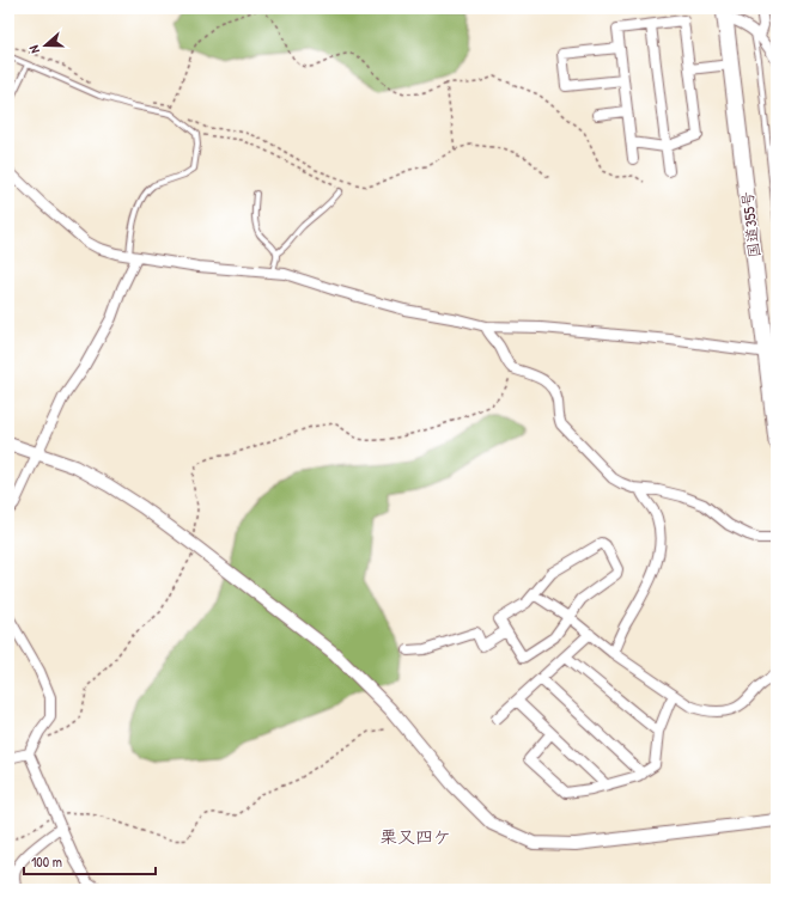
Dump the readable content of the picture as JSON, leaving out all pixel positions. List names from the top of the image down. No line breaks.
{"streets":{"highway":["国道355号"]},"districts":["栗又四ケ"],"scale_bar":"100 m","north":"left"}
